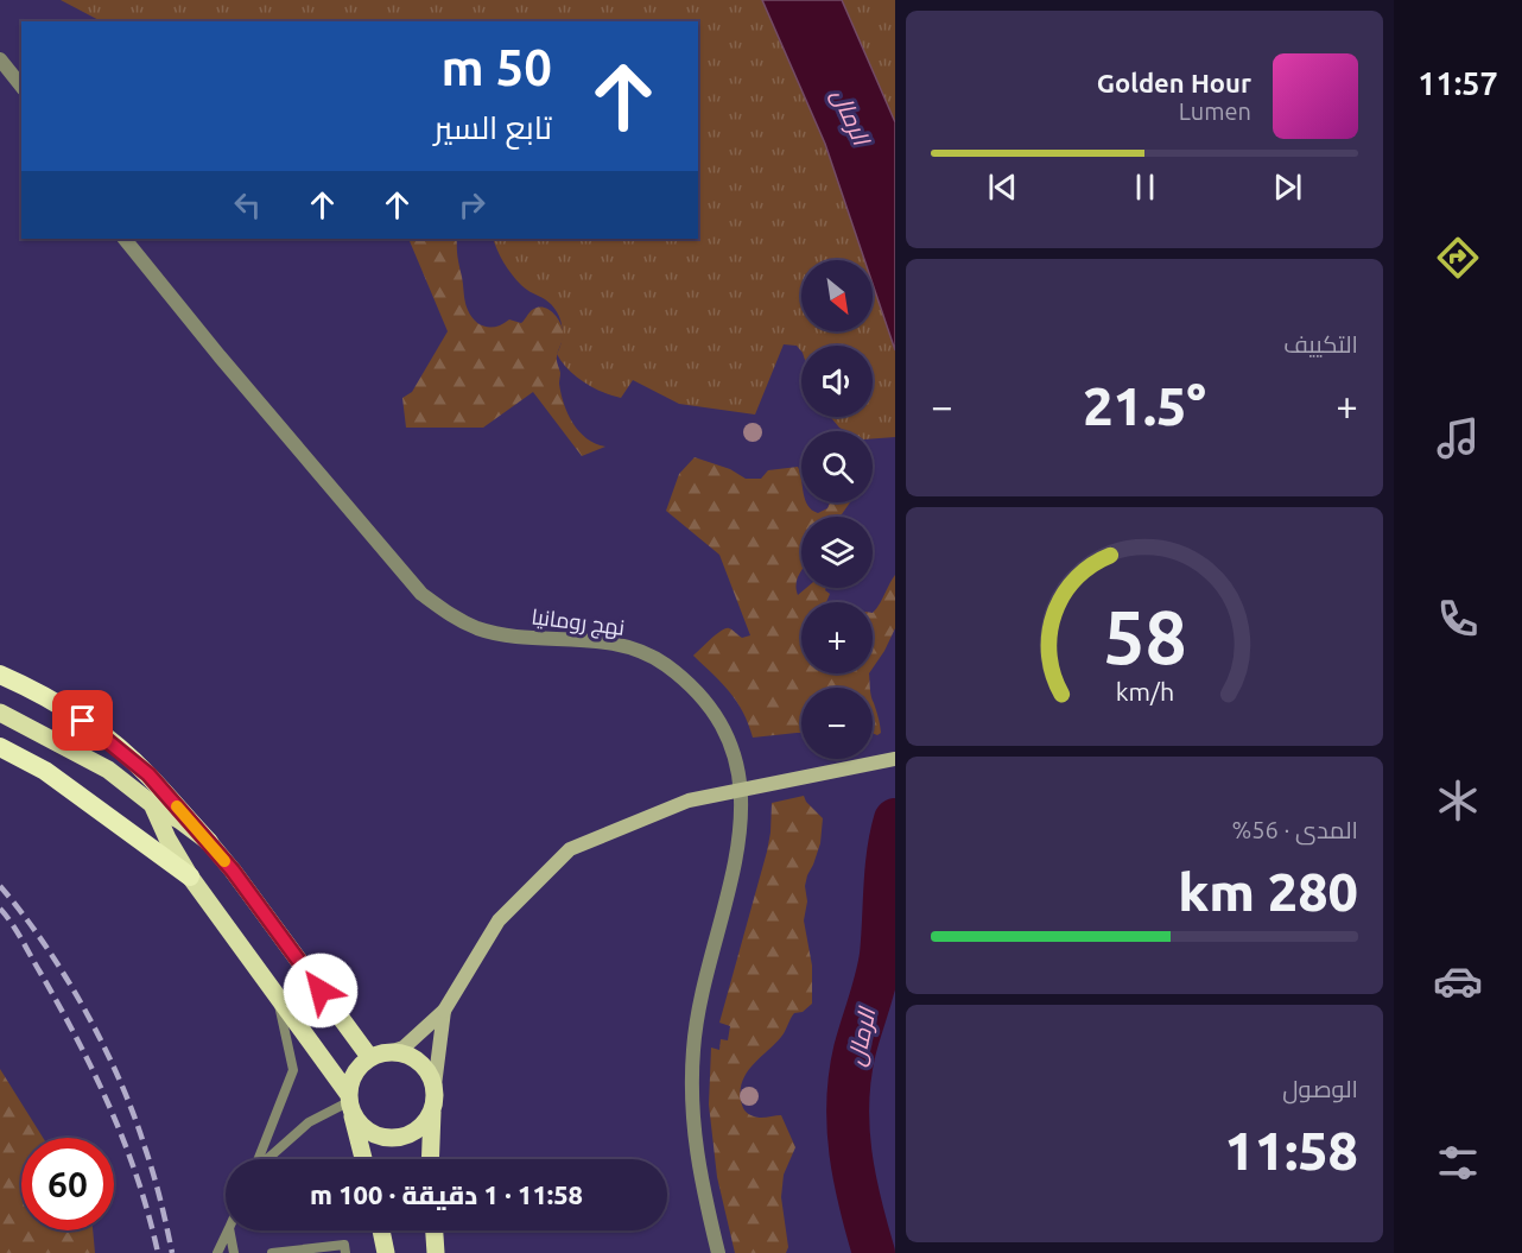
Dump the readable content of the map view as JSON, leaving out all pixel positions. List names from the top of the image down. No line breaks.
{"streets":{"street":["نهج رومانيا"]},"water":["الرمال"],"north":"bottom right","page":{"tabs":"11:57","turn":["50 m","تابع السير"],"song":["Golden Hour","Lumen"],"tile":["التكييف",["المدى · 56%","280 km"],["الوصول","11:58"]],"map_buttons":["+","−"],"heat":["−","21.5°","+"],"limit":"60","trip":"11:58 · 1 دقيقة · 100 m","gauge":["58","km/h"]}}
